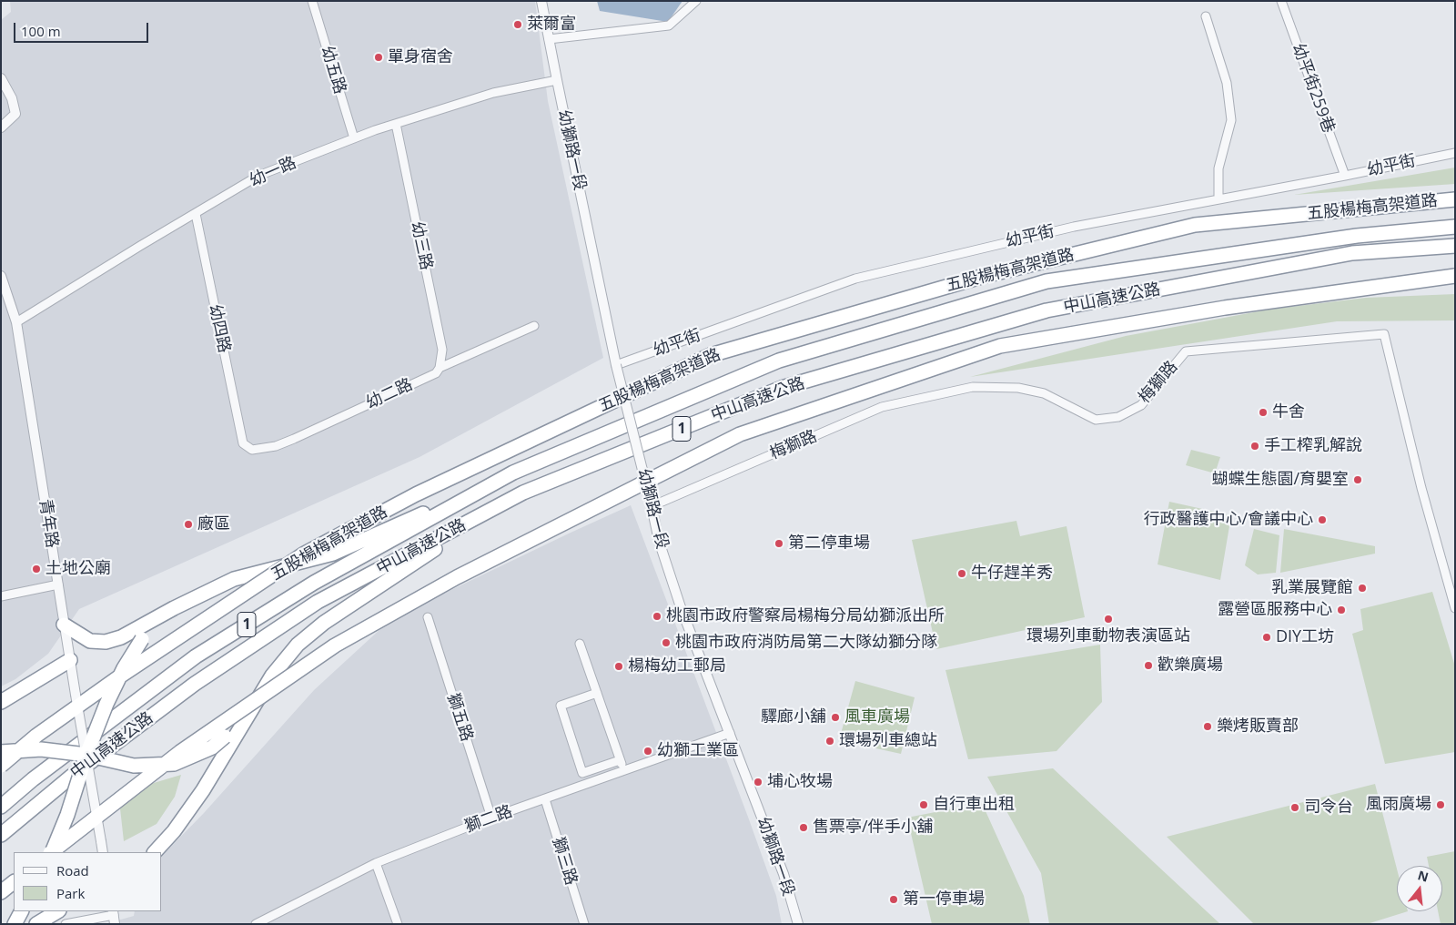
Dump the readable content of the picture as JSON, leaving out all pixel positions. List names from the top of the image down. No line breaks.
{"streets":{"highway":["五股楊梅高架道路","中山高速公路","1"],"street":["幼五路","幼平街259巷","幼獅路一段","幼平街","幼一路","幼三路","幼四路","梅獅路","幼二路","青年路","獅五路","獅二路","獅三路"]},"crossings":[["幼五路","幼一路"],["幼平街259巷","幼平街"],["幼獅路一段","幼平街"],["幼獅路一段","幼一路"],["幼獅路一段","梅獅路"],["幼獅路一段","獅二路"],["幼一路","幼三路"],["幼一路","幼四路"],["幼一路","青年路"],["幼三路","幼二路"],["幼四路","幼二路"],["獅五路","獅二路"],["獅二路","獅三路"]],"parks":["風車廣場"],"places":["萊爾富","單身宿舍","牛舍","手工榨乳解說","蝴蝶生態園/育嬰室","行政醫護中心/會議中心","廠區","第二停車場","土地公廟","牛仔趕羊秀","乳業展覽館","露營區服務中心","桃園市政府警察局楊梅分局幼獅派出所","環場列車動物表演區站","DIY工坊","桃園市政府消防局第二大隊幼獅分隊","歡樂廣場","楊梅幼工郵局","驛廊小舖","樂烤販賣部","環場列車總站","幼獅工業區","埔心牧場","自行車出租","風雨廣場","司令台","售票亭/伴手小舖","第一停車場"],"legend":["Road","Park"],"scale_bar":"100 m","north":"top"}
